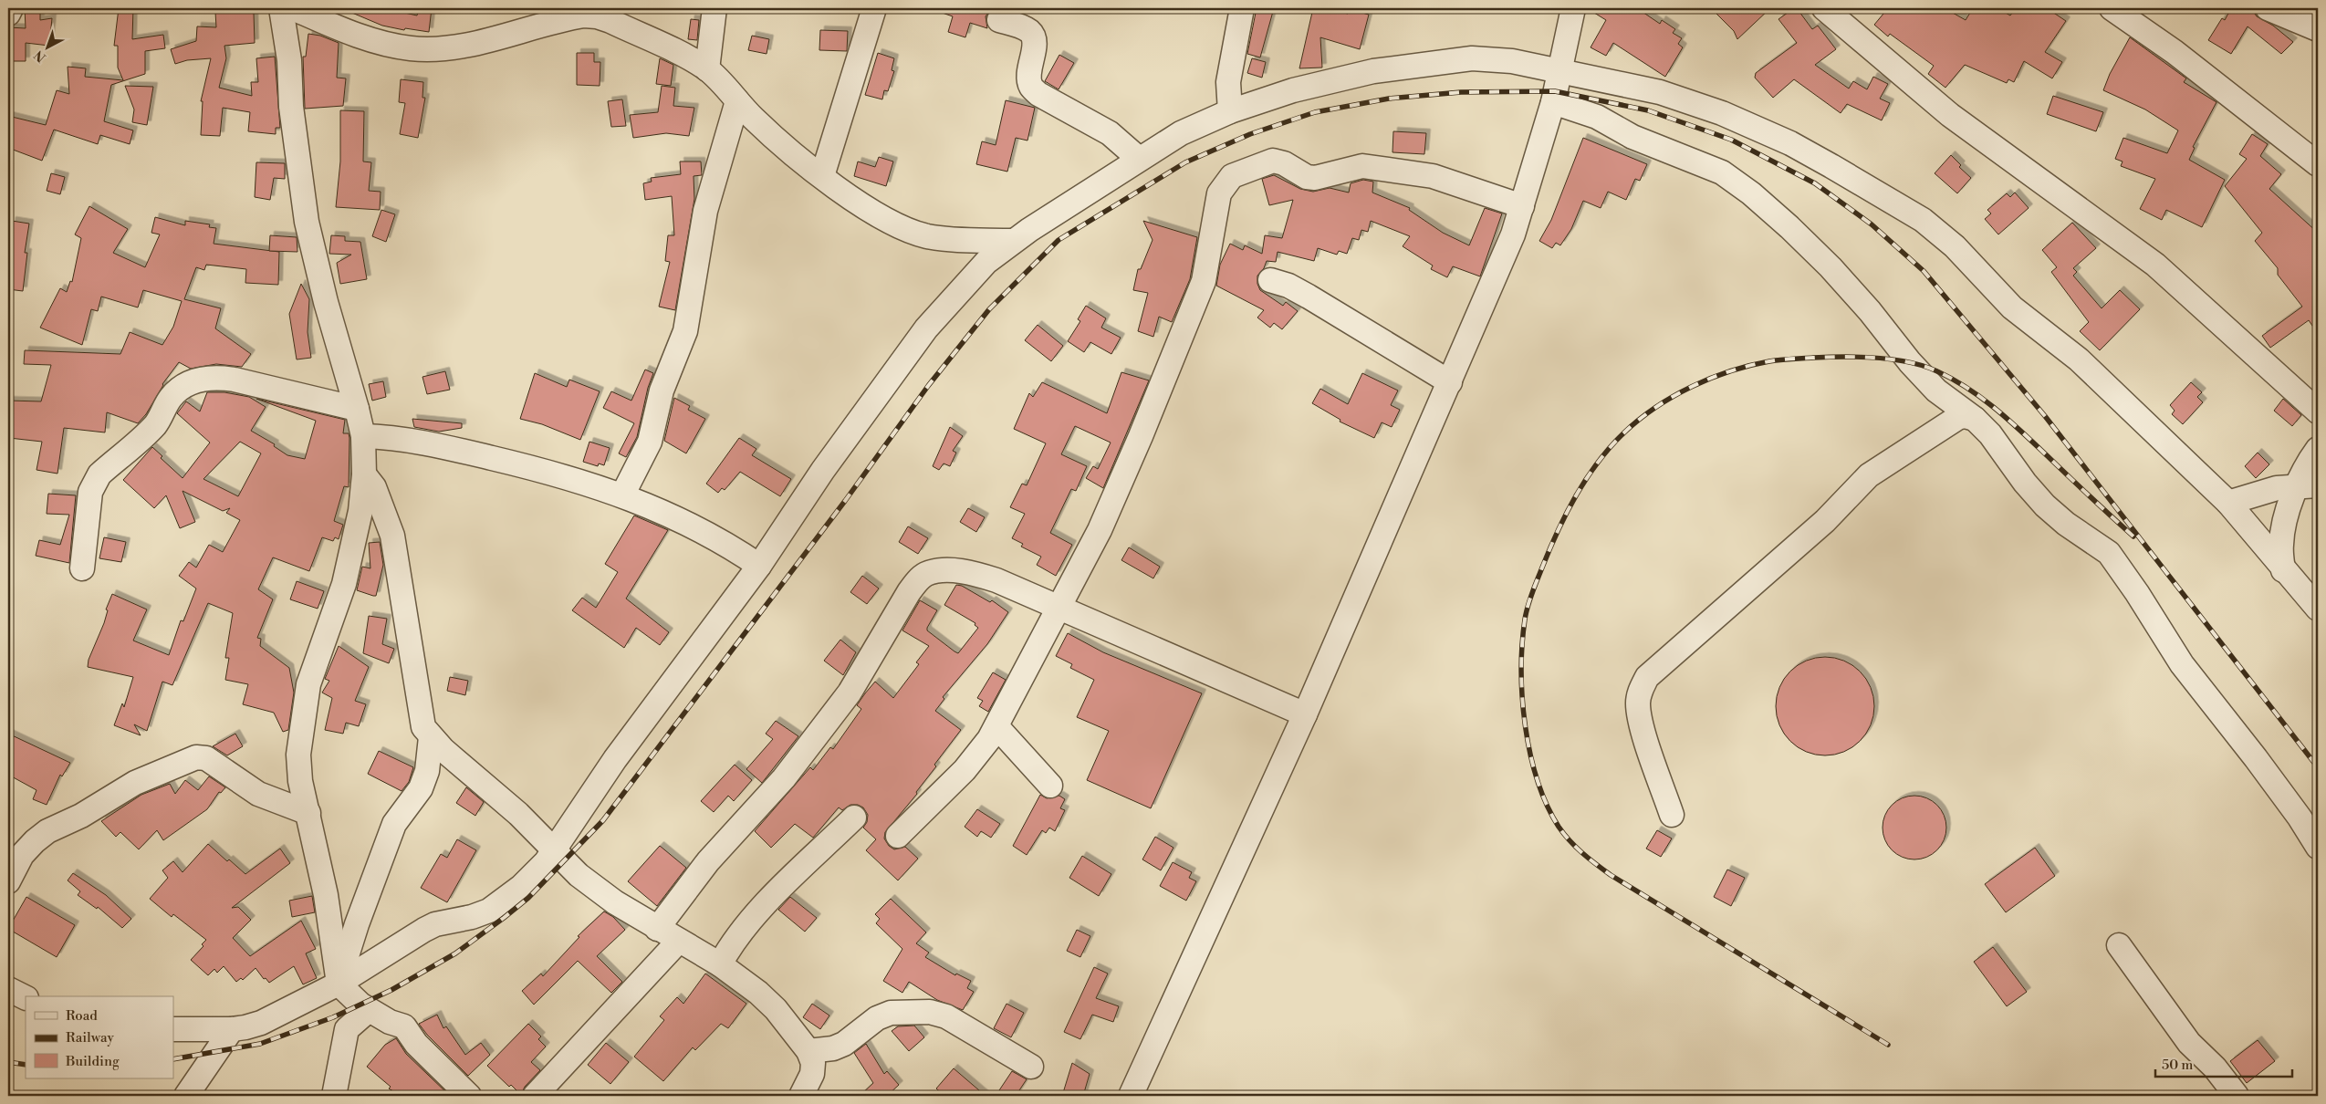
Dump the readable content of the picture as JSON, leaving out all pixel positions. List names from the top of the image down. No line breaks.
{"legend":["Road","Railway","Building"],"scale_bar":"50 m","north":"bottom left"}
